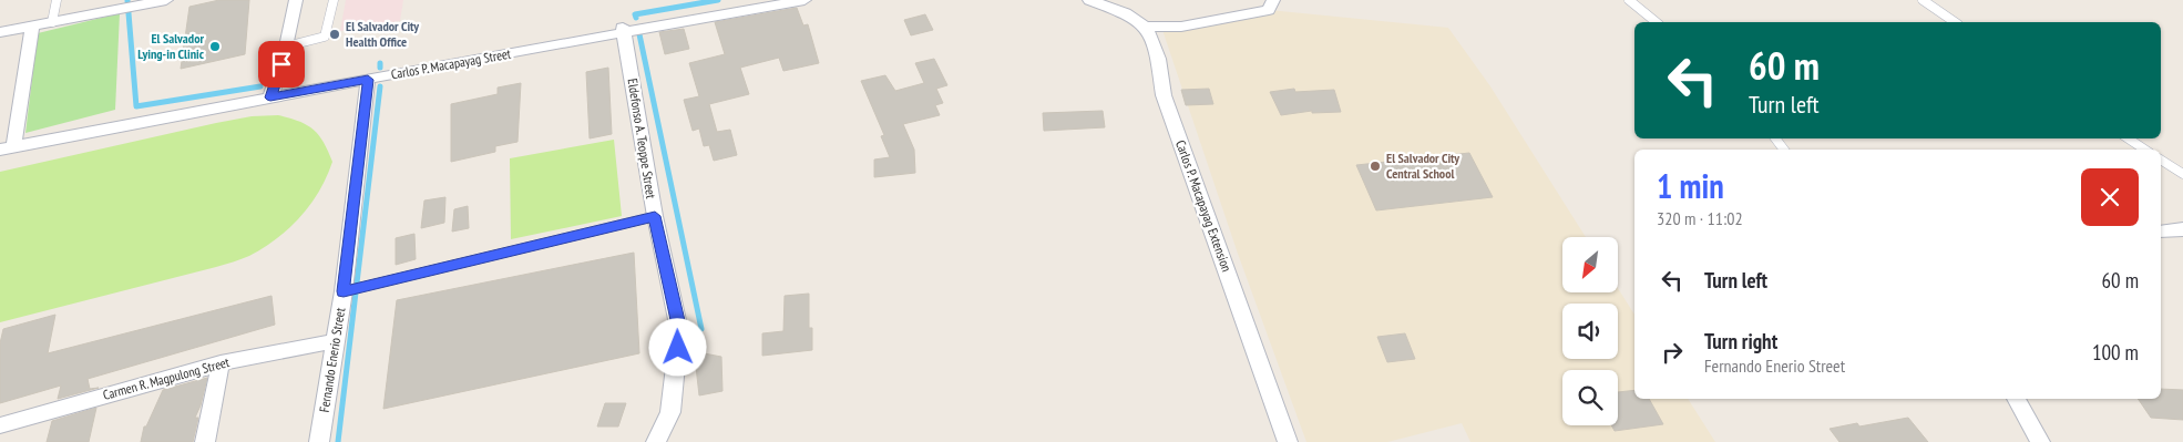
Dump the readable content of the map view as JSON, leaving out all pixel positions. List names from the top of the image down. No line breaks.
{"streets":{"street":["Carlos P. Macapayag Street","Eldefonso A. Teoppe Street","Carlos P. Macapayag Extension","Fernando Enerio Street","Carmen R. Magpulong Street"]},"crossings":[["Carlos P. Macapayag Street","Eldefonso A. Teoppe Street"],["Carlos P. Macapayag Street","Fernando Enerio Street"],["Fernando Enerio Street","Carmen R. Magpulong Street"]],"places":["El Salvador City Health Office","El Salvador Lying-in Clinic","El Salvador City Central School"],"north":"bottom left","page":{"turn":["60 m","Turn left"],"heading":["1 min","320 m · 11:02"],"list":[{"name":"Turn left","value":"60 m"},{"name":"Turn right","note":"Fernando Enerio Street","value":"100 m"}]}}
